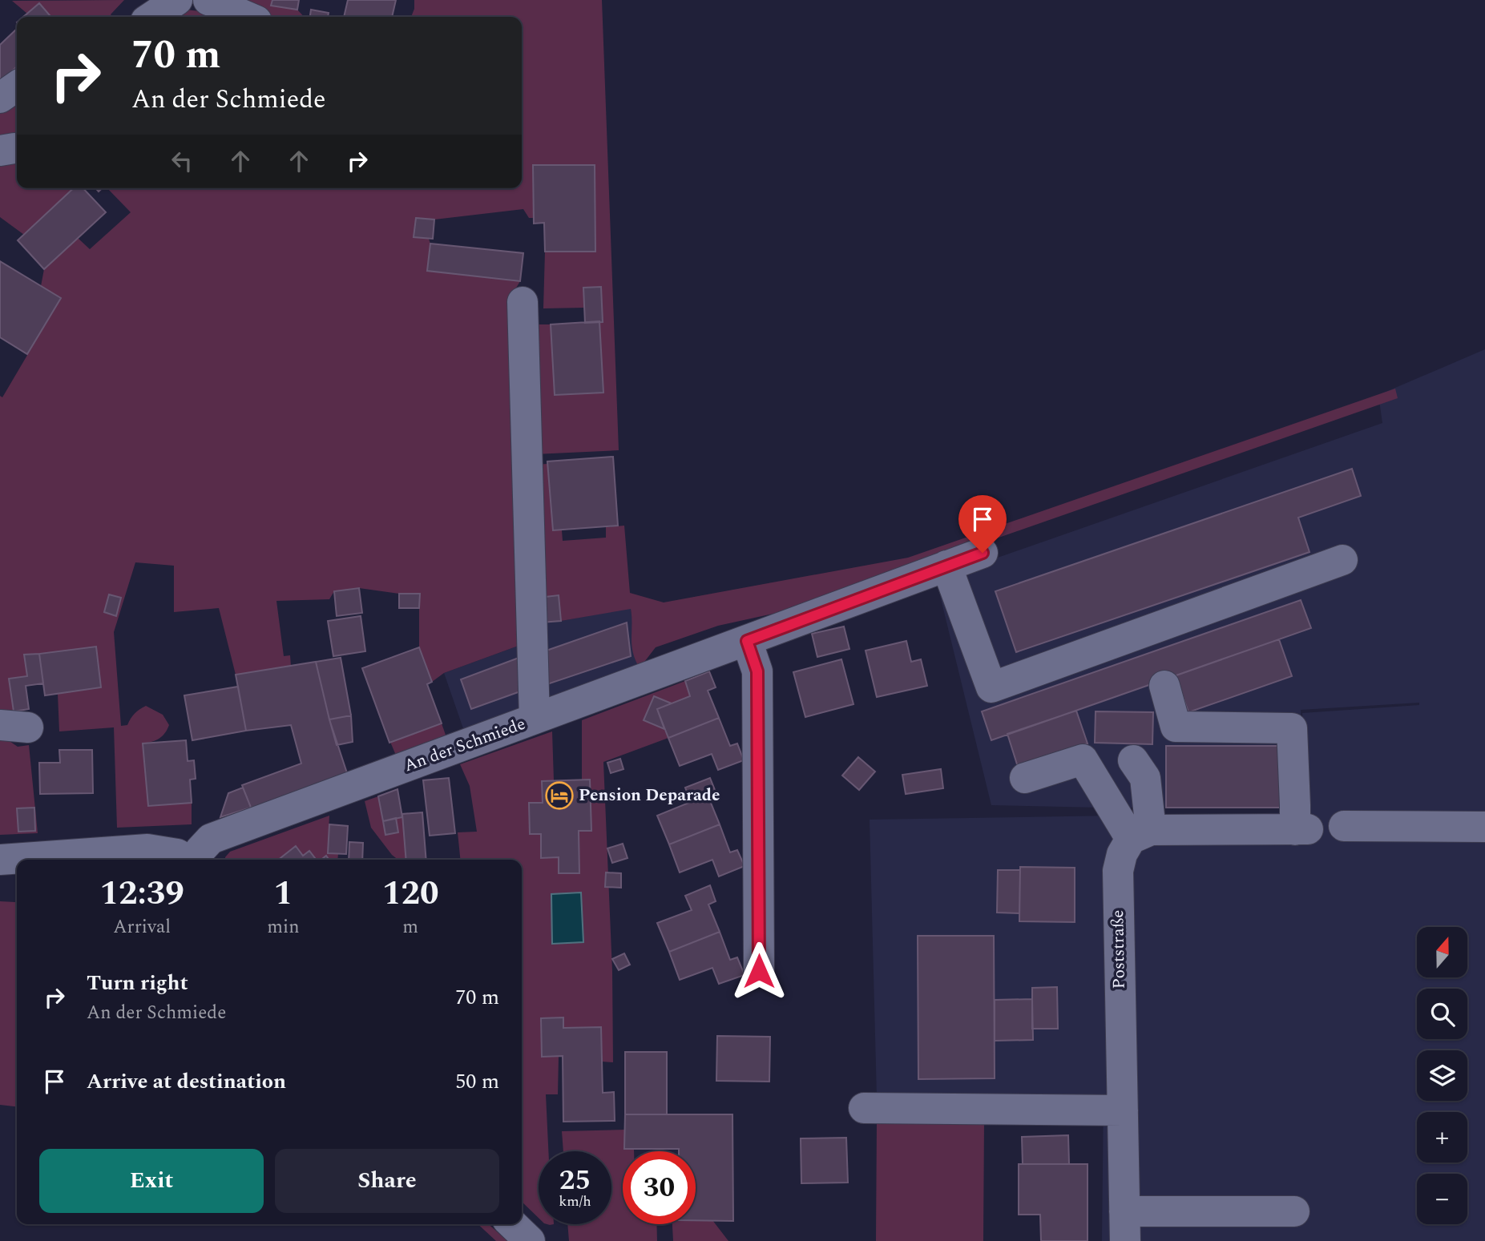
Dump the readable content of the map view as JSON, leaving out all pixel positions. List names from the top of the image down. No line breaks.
{"streets":{"street":["An der Schmiede","Poststraße"]},"places":{"hotel":["Pension Deparade"]},"north":"top","page":{"turn":["70 m","An der Schmiede"],"eta":["12:39","Arrival","1","min","120","m"],"map_buttons":["+","−"],"list":[{"name":"Turn right","note":"An der Schmiede","value":"70 m"},{"name":"Arrive at destination","value":"50 m"}],"buttons":["Exit","Share"],"speed":"25 km/h","limit":"30"}}
